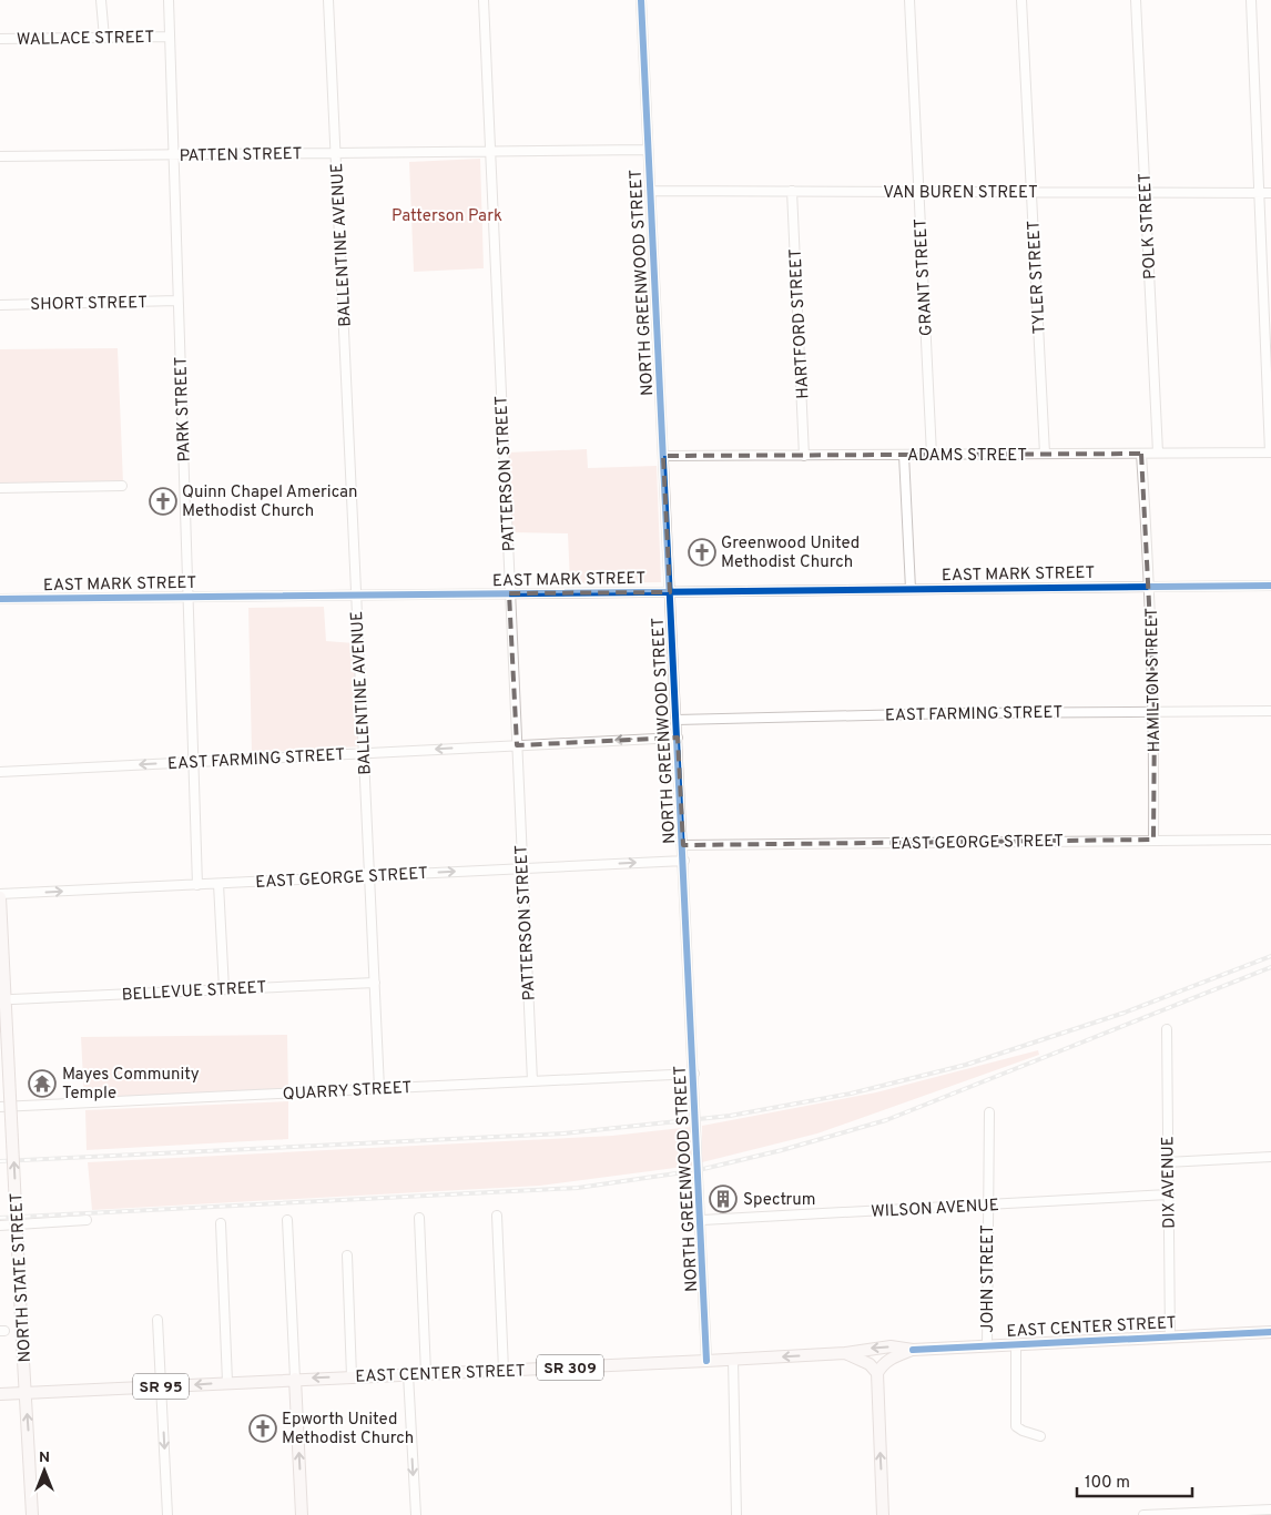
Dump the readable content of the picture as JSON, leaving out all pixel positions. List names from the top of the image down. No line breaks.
{"streets":{"main road":["NORTH STATE STREET","EAST CENTER STREET","SR 309","SR 95"],"street":["WALLACE STREET","PATTEN STREET","VAN BUREN STREET","POLK STREET","BALLENTINE AVENUE","GRANT STREET","TYLER STREET","NORTH GREENWOOD STREET","SHORT STREET","HARTFORD STREET","PARK STREET","ADAMS STREET","PATTERSON STREET","EAST MARK STREET","HAMILTON STREET","EAST FARMING STREET","EAST GEORGE STREET","BELLEVUE STREET","QUARRY STREET","DIX AVENUE","WILSON AVENUE","JOHN STREET"]},"crossings":[["WALLACE STREET","PARK STREET"],["PATTEN STREET","BALLENTINE AVENUE"],["PATTEN STREET","NORTH GREENWOOD STREET"],["PATTEN STREET","PARK STREET"],["PATTEN STREET","PATTERSON STREET"],["VAN BUREN STREET","POLK STREET"],["VAN BUREN STREET","GRANT STREET"],["VAN BUREN STREET","TYLER STREET"],["VAN BUREN STREET","NORTH GREENWOOD STREET"],["VAN BUREN STREET","HARTFORD STREET"],["POLK STREET","ADAMS STREET"],["BALLENTINE AVENUE","EAST MARK STREET"],["BALLENTINE AVENUE","EAST FARMING STREET"],["BALLENTINE AVENUE","EAST GEORGE STREET"],["BALLENTINE AVENUE","BELLEVUE STREET"],["BALLENTINE AVENUE","QUARRY STREET"],["GRANT STREET","ADAMS STREET"],["TYLER STREET","ADAMS STREET"],["NORTH GREENWOOD STREET","ADAMS STREET"],["NORTH GREENWOOD STREET","EAST MARK STREET"],["NORTH GREENWOOD STREET","EAST FARMING STREET"],["NORTH GREENWOOD STREET","EAST GEORGE STREET"],["NORTH GREENWOOD STREET","QUARRY STREET"],["NORTH GREENWOOD STREET","WILSON AVENUE"],["NORTH GREENWOOD STREET","EAST CENTER STREET"],["SHORT STREET","PARK STREET"],["HARTFORD STREET","ADAMS STREET"],["PARK STREET","EAST MARK STREET"],["PARK STREET","EAST FARMING STREET"],["PARK STREET","EAST GEORGE STREET"],["ADAMS STREET","HAMILTON STREET"],["PATTERSON STREET","EAST MARK STREET"],["PATTERSON STREET","EAST FARMING STREET"],["PATTERSON STREET","EAST GEORGE STREET"],["PATTERSON STREET","QUARRY STREET"],["EAST MARK STREET","HAMILTON STREET"],["HAMILTON STREET","EAST FARMING STREET"],["HAMILTON STREET","EAST GEORGE STREET"],["EAST GEORGE STREET","NORTH STATE STREET"],["DIX AVENUE","WILSON AVENUE"],["DIX AVENUE","EAST CENTER STREET"],["WILSON AVENUE","JOHN STREET"],["NORTH STATE STREET","EAST CENTER STREET"],["JOHN STREET","EAST CENTER STREET"],["EAST CENTER STREET","SR 309"]],"one_way":["EAST FARMING STREET","EAST GEORGE STREET","NORTH STATE STREET"],"parks":["Patterson Park"],"places":{"church":["Quinn Chapel American Methodist Church","Greenwood United Methodist Church","Epworth United Methodist Church"],"temple":["Mayes Community Temple"],"building":["Spectrum"]},"scale_bar":"100 m","north":"top"}
